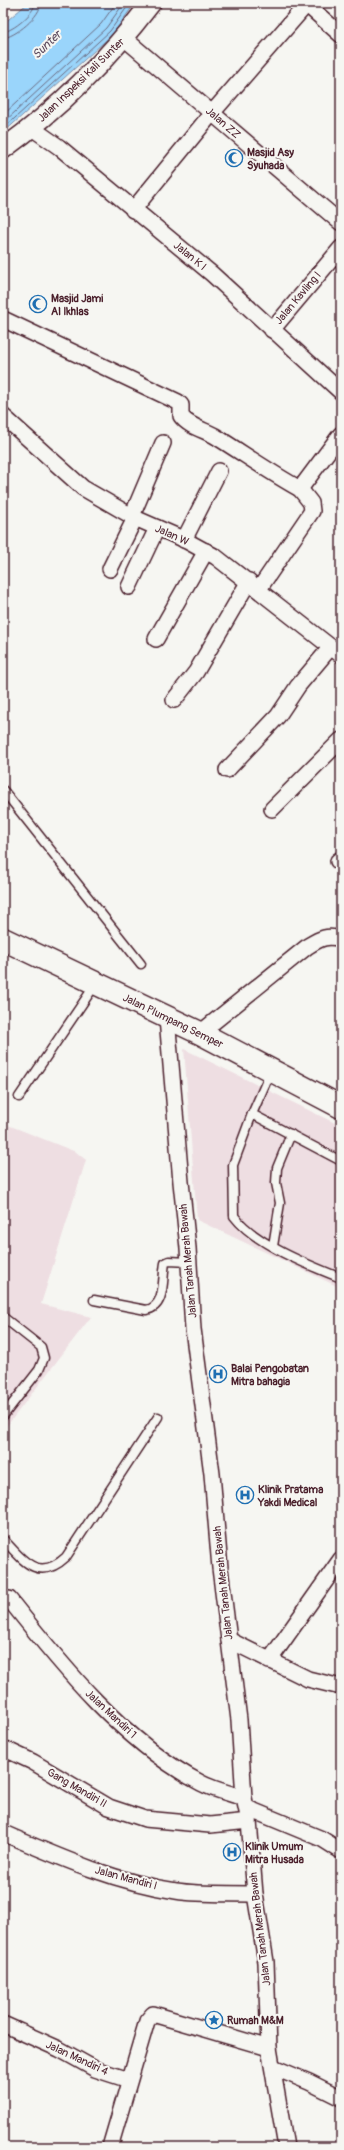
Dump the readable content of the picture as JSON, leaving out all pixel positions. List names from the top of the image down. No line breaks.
{"streets":{"main road":["Jalan Plumpang Semper"],"street":["Jalan Inspeksi Kali Sunter","Jalan ZZ","Jalan K I","Jalan Kavling I","Jalan W","Jalan Tanah Merah Bawah","Jalan Mandiri 1","Gang Mandiri II","Jalan Mandiri I","Jalan Mandiri 4"]},"crossings":[["Jalan Inspeksi Kali Sunter","Jalan ZZ"],["Jalan Inspeksi Kali Sunter","Jalan K I"],["Jalan K I","Jalan Kavling I"],["Jalan Plumpang Semper","Jalan Tanah Merah Bawah"],["Jalan Tanah Merah Bawah","Jalan Mandiri 1"],["Jalan Tanah Merah Bawah","Gang Mandiri II"],["Jalan Tanah Merah Bawah","Jalan Mandiri I"],["Jalan Mandiri 1","Gang Mandiri II"]],"water":["Sunter"],"places":{"mosque":["Masjid Asy Syuhada","Masjid Jami Al Ikhlas"],"hospital":["Balai Pengobatan Mitra bahagia","Klinik Pratama Yakdi Medical","Klinik Umum Mitra Husada"],"place":["Rumah M&M"]}}
